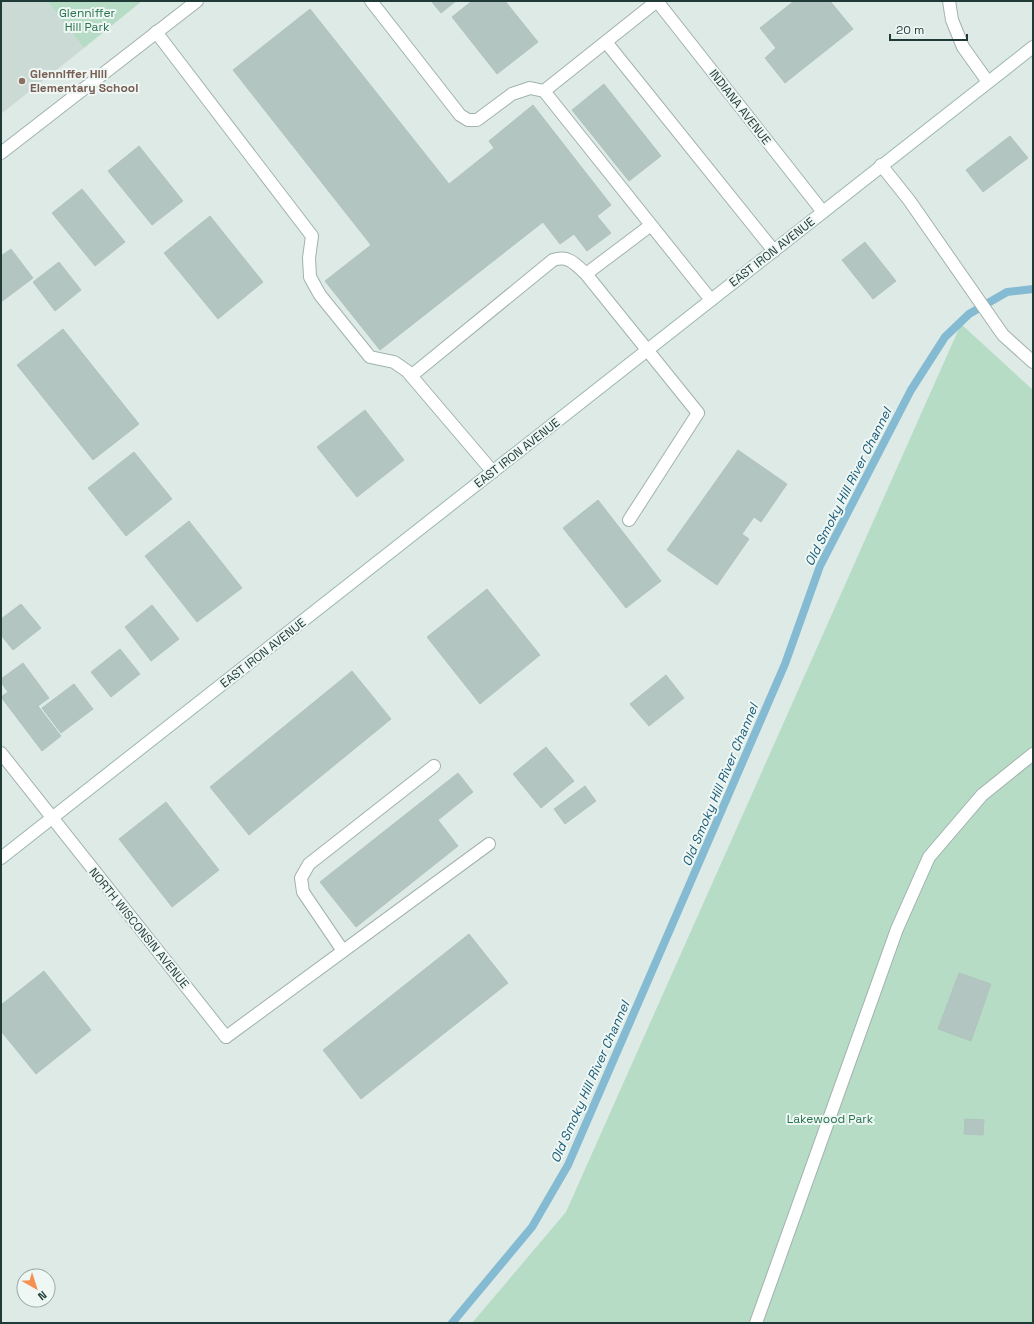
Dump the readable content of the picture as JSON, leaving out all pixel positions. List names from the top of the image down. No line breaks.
{"streets":{"street":["INDIANA AVENUE","EAST IRON AVENUE","NORTH WISCONSIN AVENUE"]},"crossings":[["INDIANA AVENUE","EAST IRON AVENUE"],["EAST IRON AVENUE","NORTH WISCONSIN AVENUE"]],"water":["Old Smoky Hill River Channel"],"parks":["Glenniffer Hill Park","Lakewood Park"],"places":["Glenniffer Hill Elementary School"],"scale_bar":"20 m","north":"bottom right"}
